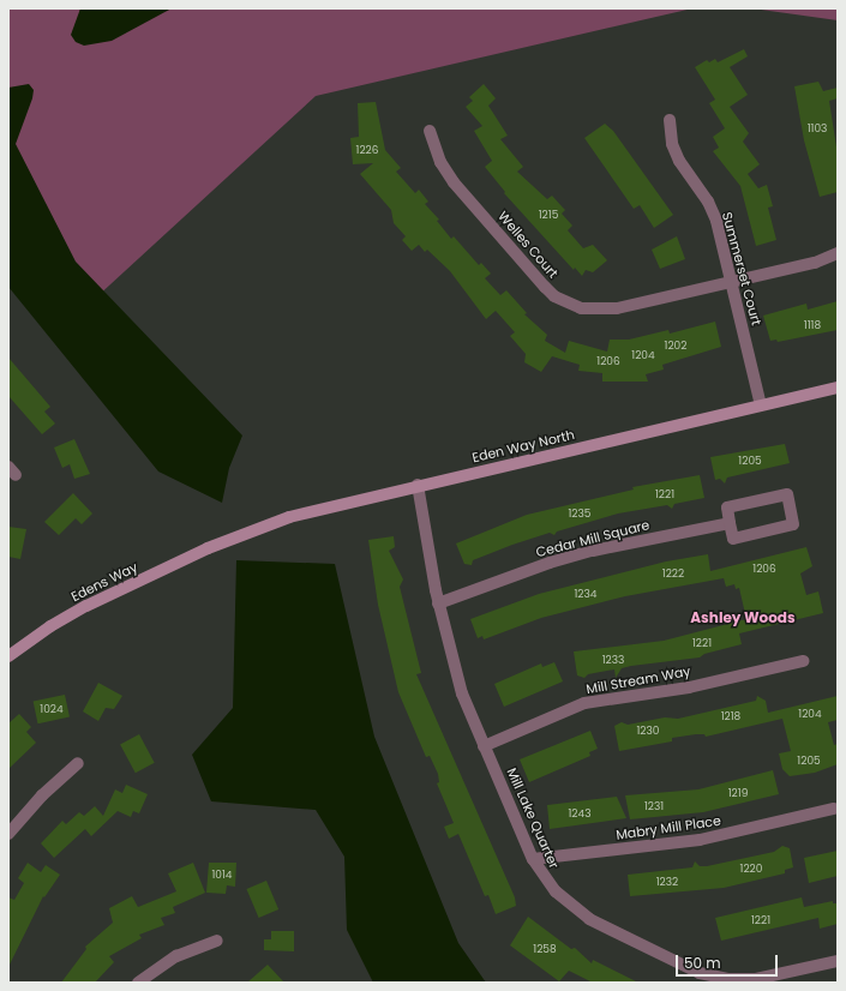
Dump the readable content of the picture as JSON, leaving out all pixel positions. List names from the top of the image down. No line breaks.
{"streets":{"street":["Welles Court","Summerset Court","Eden Way North","Cedar Mill Square","Edens Way","Mill Stream Way","Mill Lake Quarter","Mabry Mill Place"]},"crossings":[["Welles Court","Summerset Court"],["Summerset Court","Eden Way North"],["Eden Way North","Edens Way"],["Eden Way North","Mill Lake Quarter"],["Cedar Mill Square","Mill Lake Quarter"],["Mill Stream Way","Mill Lake Quarter"],["Mill Lake Quarter","Mabry Mill Place"]],"districts":["Ashley Woods"],"house_numbers":["1103","1226","1215","1118","1202","1204","1206","1205","1221","1235","1206","1222","1234","1221","1233","1024","1204","1218","1230","1205","1219","1231","1243","1220","1014","1232","1221","1258"],"scale_bar":"50 m"}
